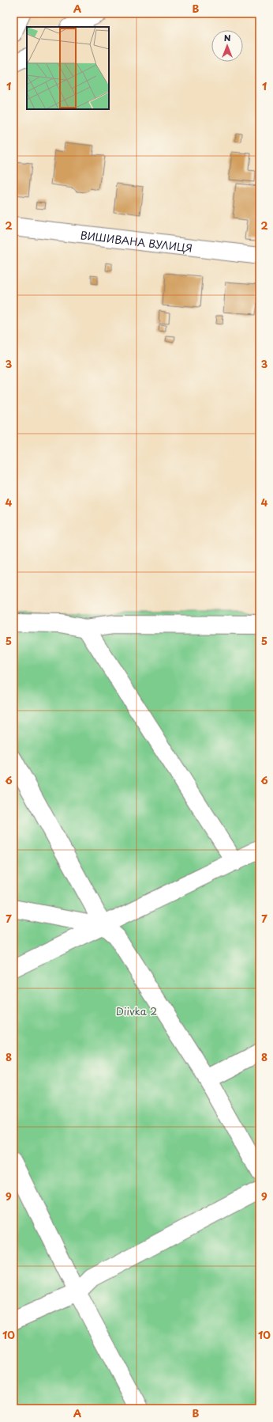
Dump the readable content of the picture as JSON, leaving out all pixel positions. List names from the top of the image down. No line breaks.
{"streets":{"street":["ВИШИВАНА ВУЛИЦЯ"]},"parks":["Diivka 2"],"north":"top","grid":{"columns":["A","B"],"rows":["1","2","3","4","5","6","7","8","9","10"]}}
